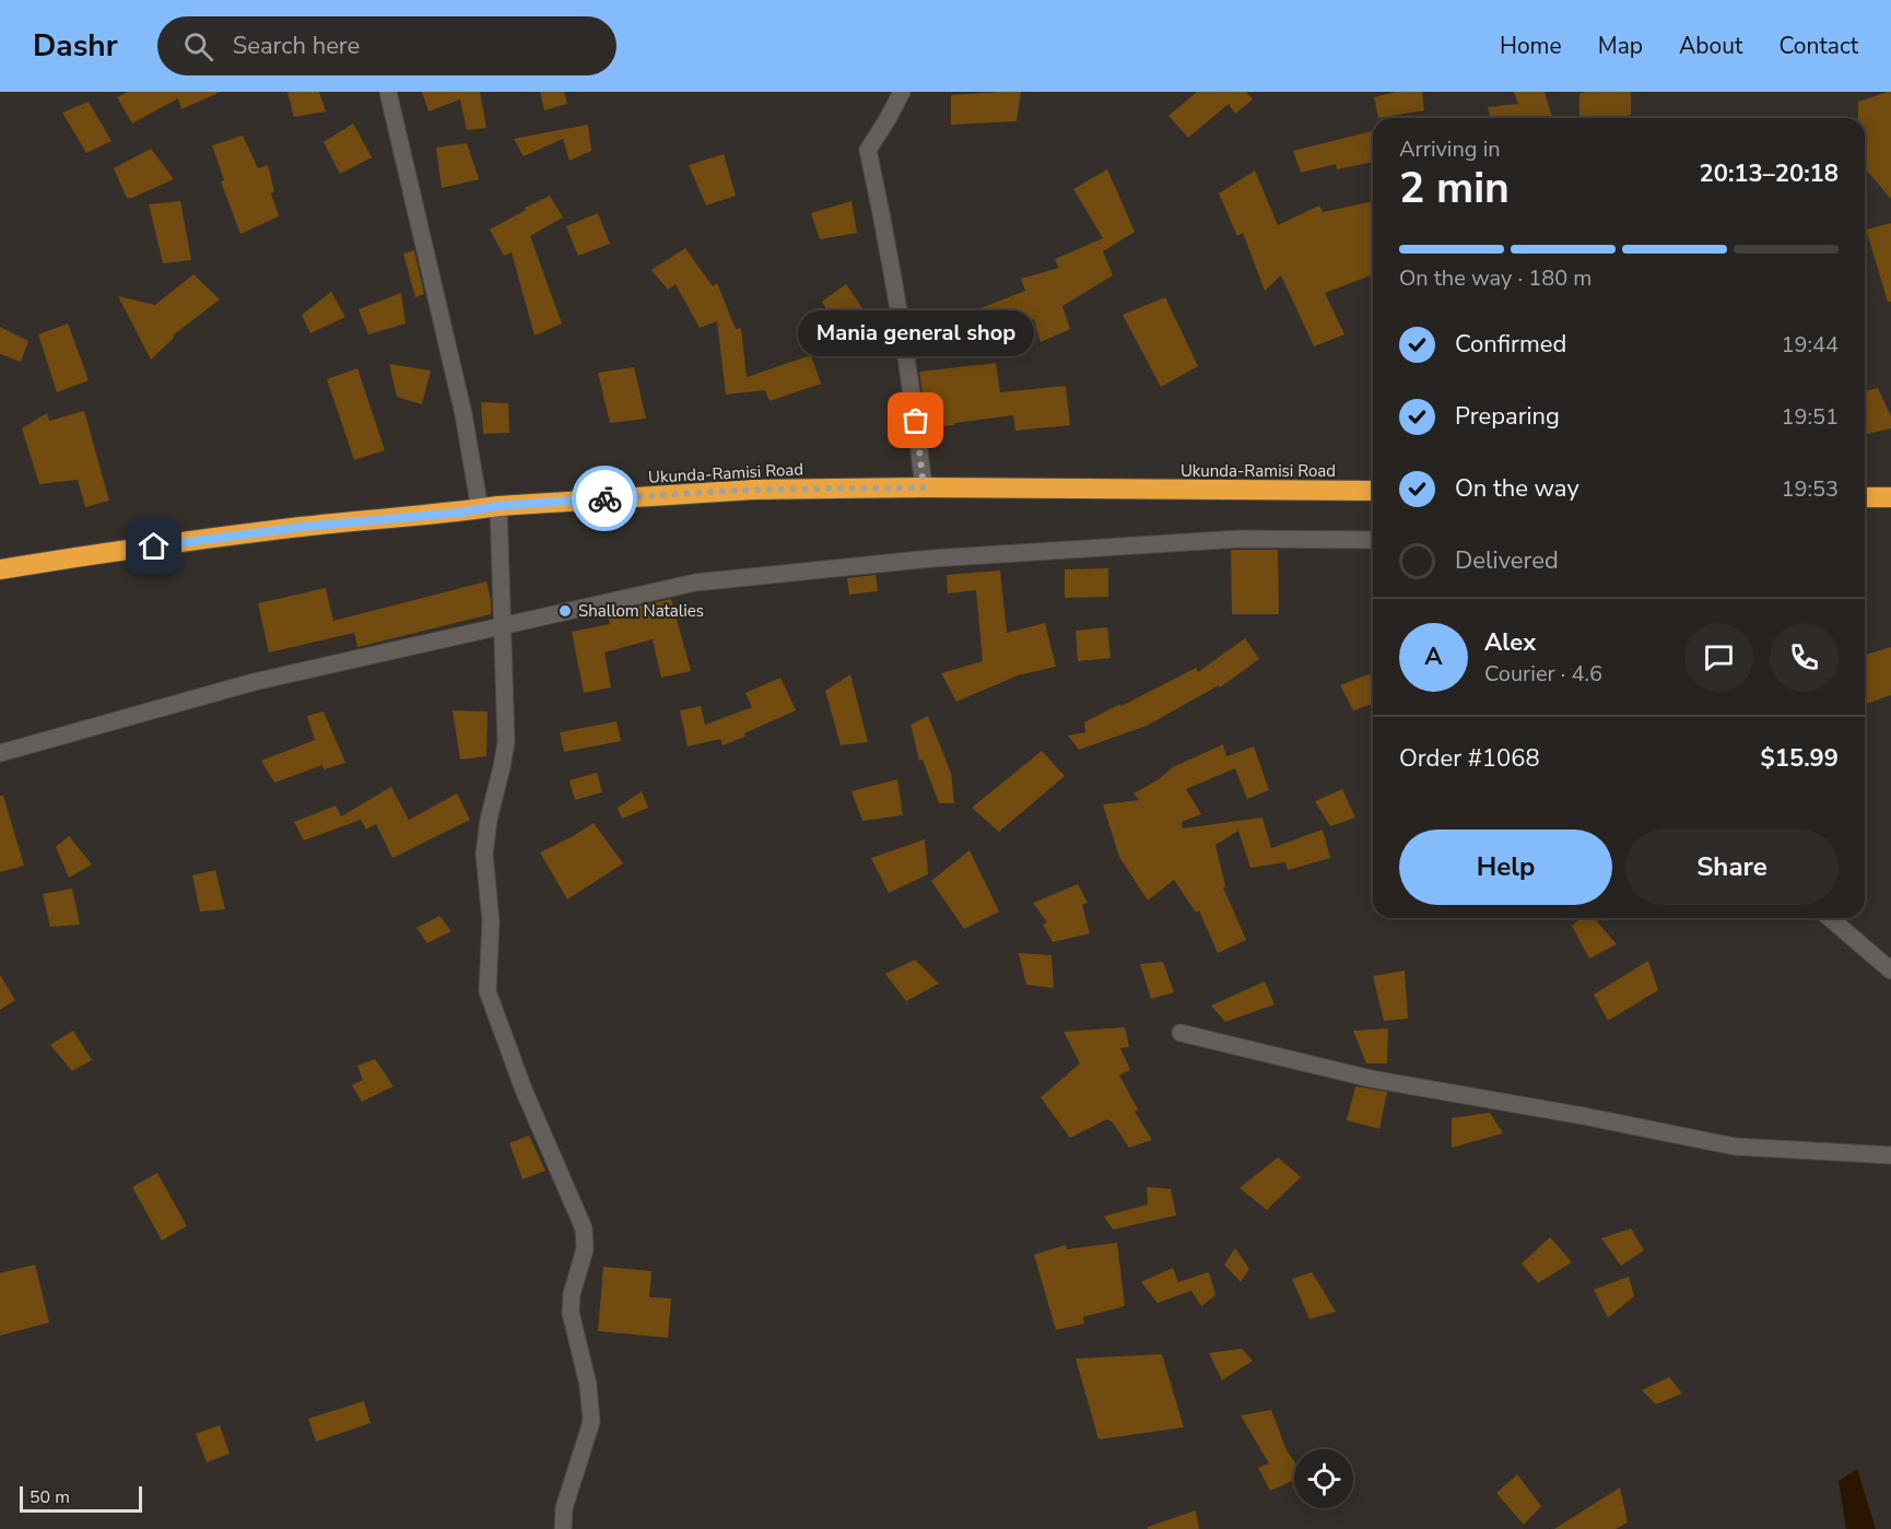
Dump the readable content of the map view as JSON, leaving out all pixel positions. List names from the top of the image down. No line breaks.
{"streets":{"highway":["Ukunda-Ramisi Road"]},"places":["Mania general shop","Shallom Natalies"],"scale_bar":"50 m","page":{"header":"Dashr","search":"Search here","nav":["Home","Map","About","Contact"],"heading":["2 min","Arriving in","20:13–20:18"],"panel":["Alex","Courier · 4.6","Order #1068","$15.99"],"bar":"On the way · 180 m","list":[["Confirmed","19:44"],["Preparing","19:51"],["On the way","19:53"],"Delivered"],"bubble":"Mania general shop","round":"A","buttons":["Help","Share"],"scale":"50 m"}}
